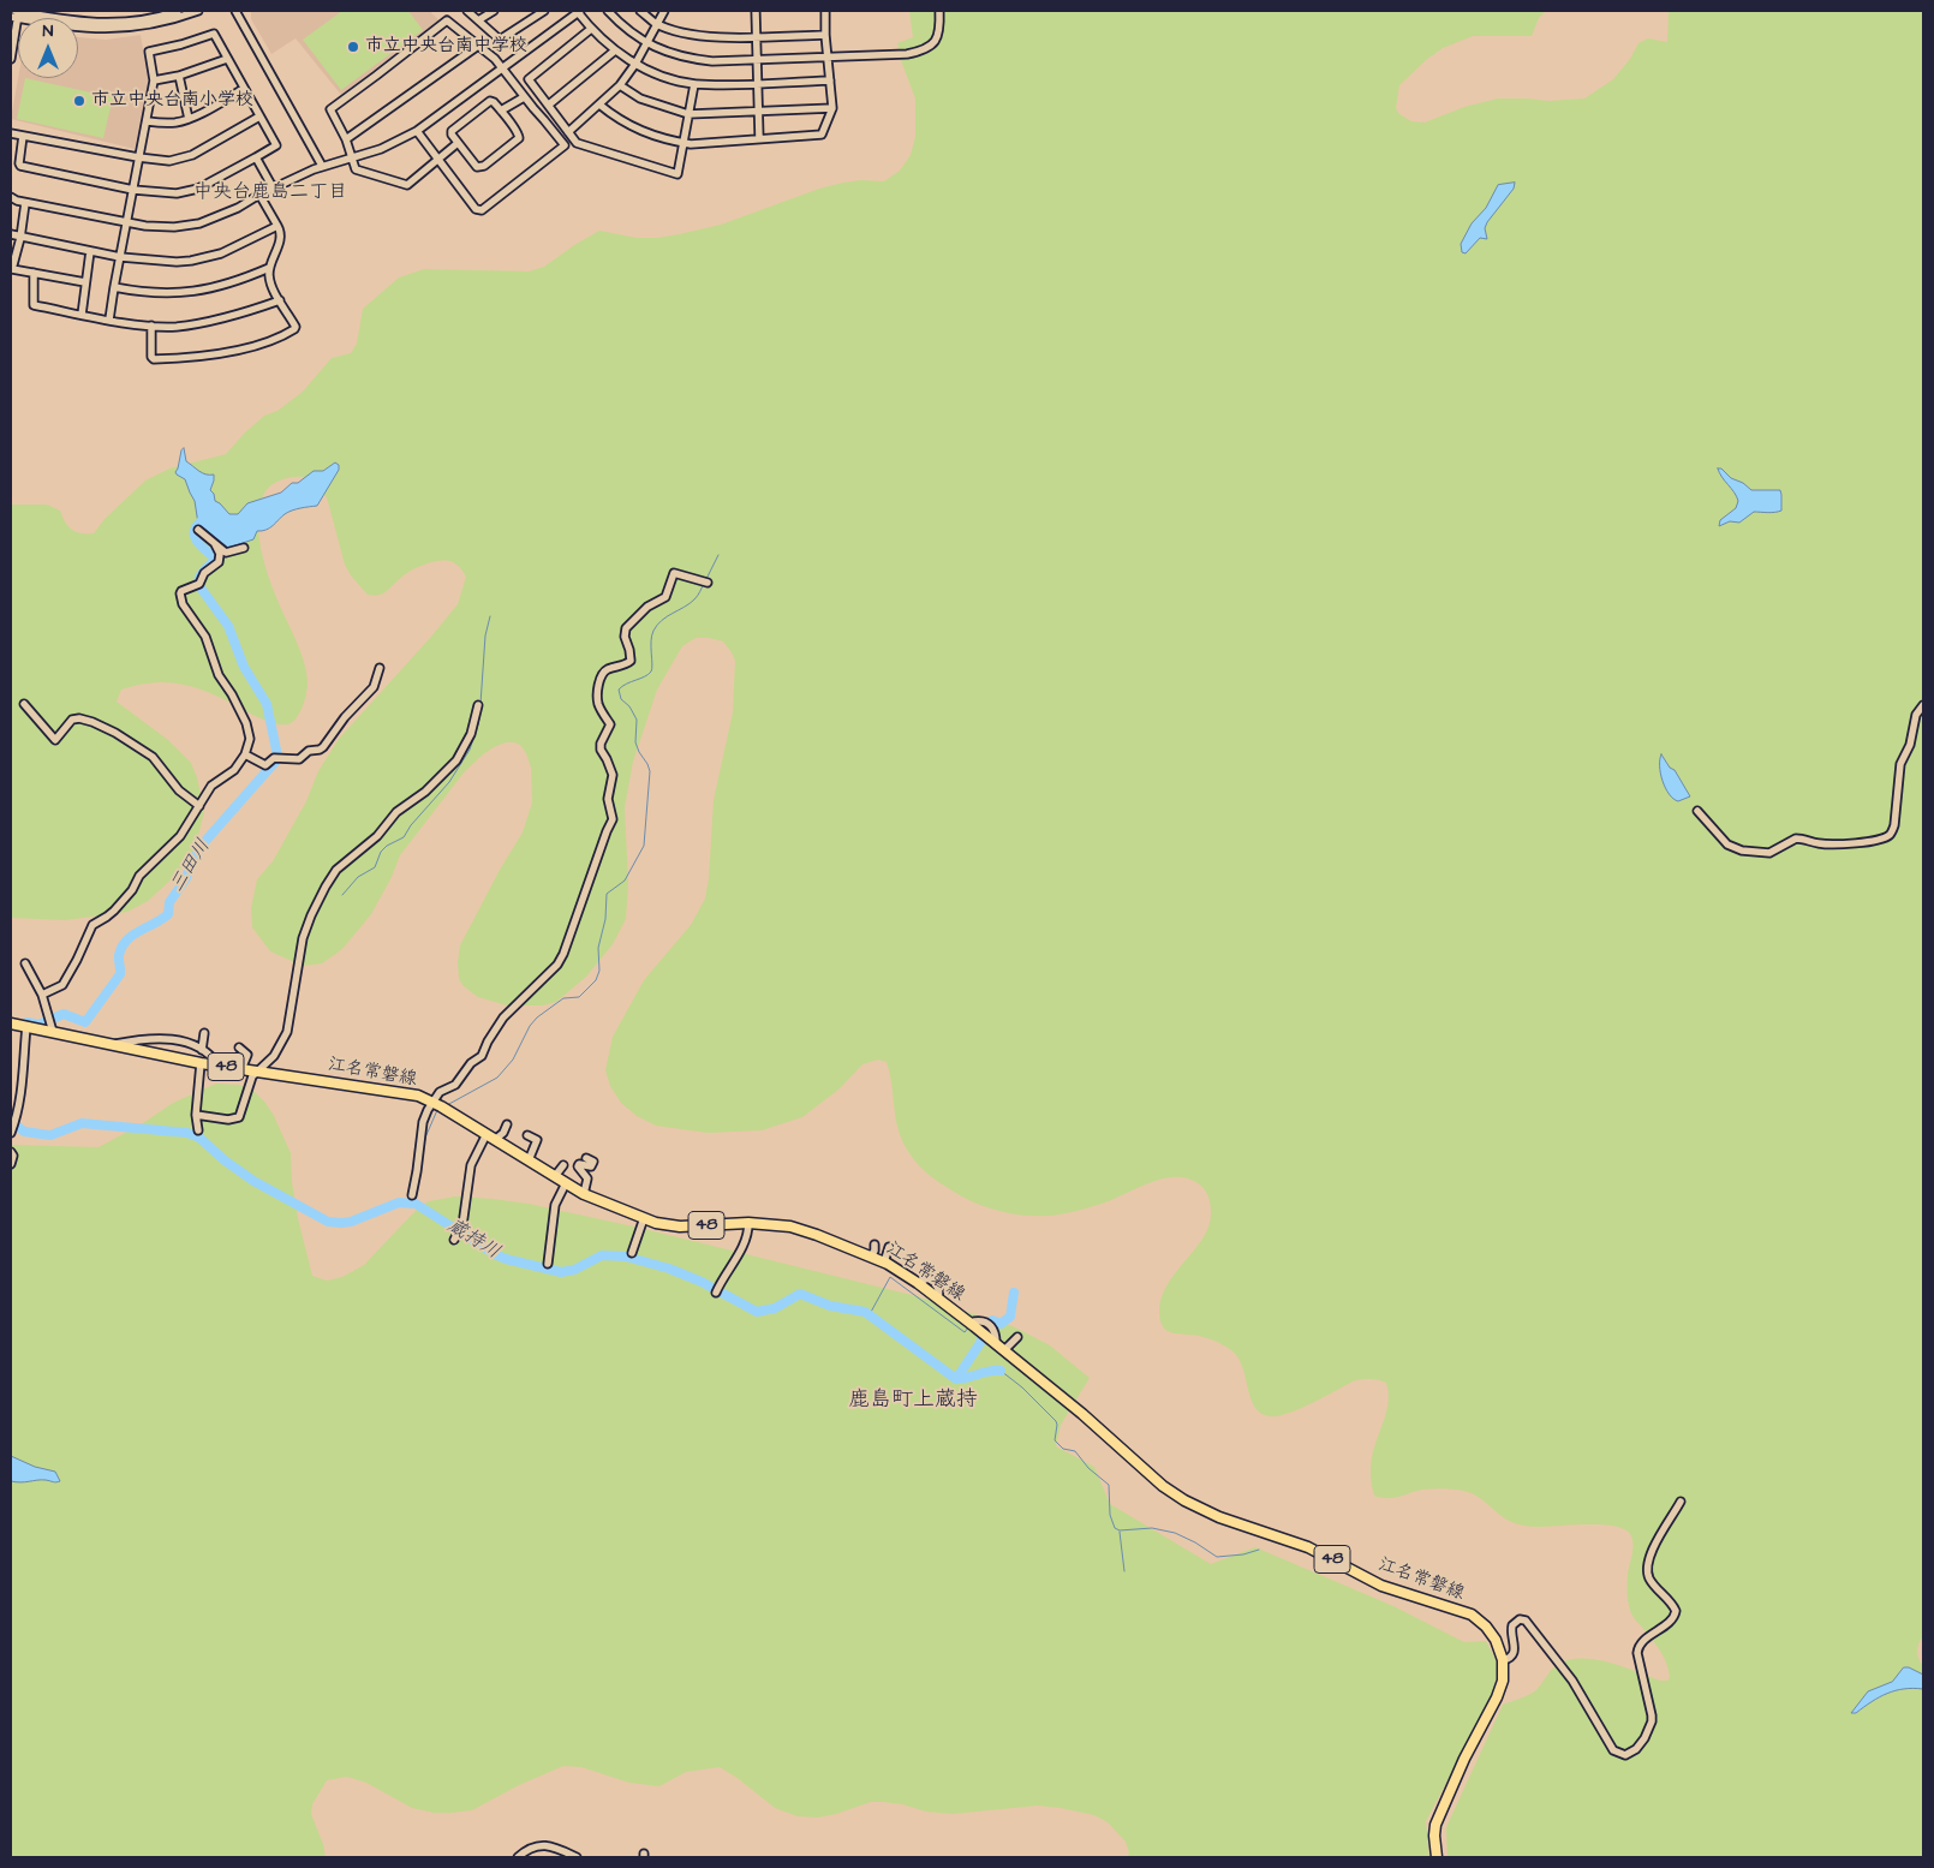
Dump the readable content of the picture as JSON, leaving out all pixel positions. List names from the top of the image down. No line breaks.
{"streets":{"main road":["48","江名常磐線"]},"districts":["中央台鹿島二丁目","鹿島町上蔵持"],"water":["三田川","蔵持川"],"places":["市立中央台南中学校","市立中央台南小学校"],"north":"top"}
